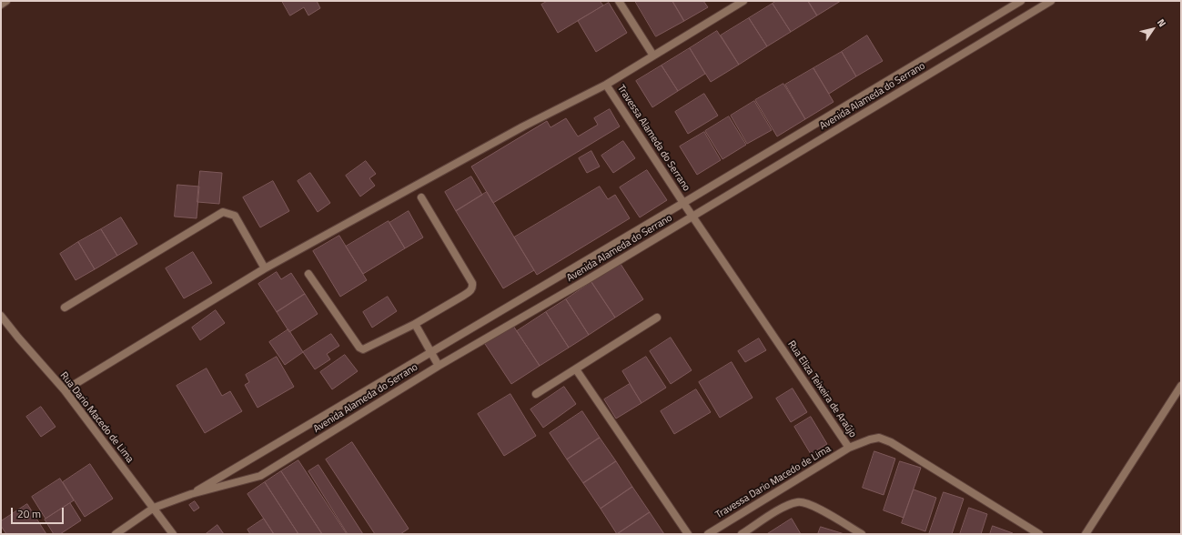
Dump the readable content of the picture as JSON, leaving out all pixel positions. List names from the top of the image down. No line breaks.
{"streets":{"street":["Avenida Alameda do Serrano","Travessa Alameda do Serrano","Rua Eliza Teixeira de Araújo","Rua Dario Macedo de Lima","Travessa Dario Macedo de Lima"]},"crossings":[["Avenida Alameda do Serrano","Travessa Alameda do Serrano"],["Avenida Alameda do Serrano","Rua Eliza Teixeira de Araújo"],["Avenida Alameda do Serrano","Rua Dario Macedo de Lima"],["Travessa Alameda do Serrano","Rua Eliza Teixeira de Araújo"],["Rua Eliza Teixeira de Araújo","Travessa Dario Macedo de Lima"]],"scale_bar":"20 m","north":"top right"}
